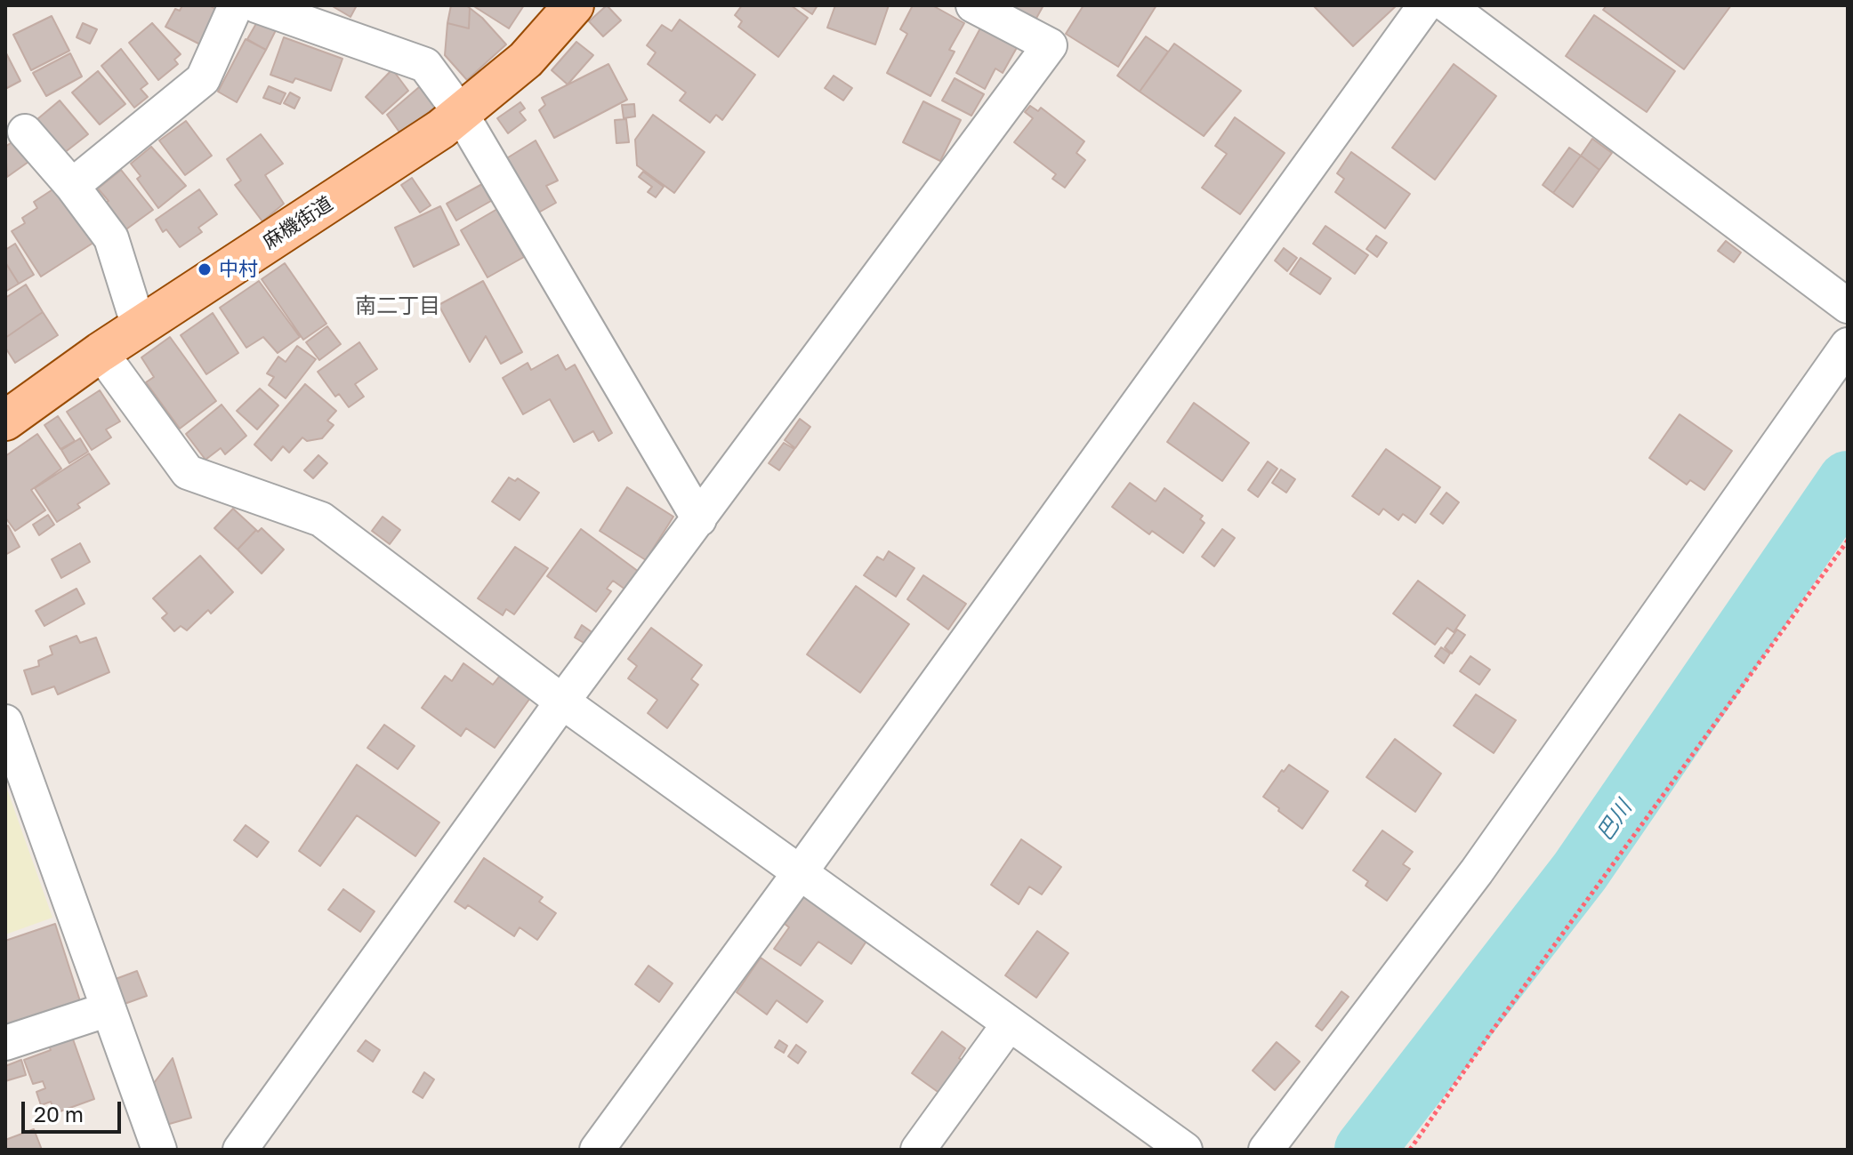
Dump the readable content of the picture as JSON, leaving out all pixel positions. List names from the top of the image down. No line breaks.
{"streets":{"main road":["麻機街道"]},"districts":["南二丁目"],"water":["巴川"],"places":["中村"],"scale_bar":"20 m"}
